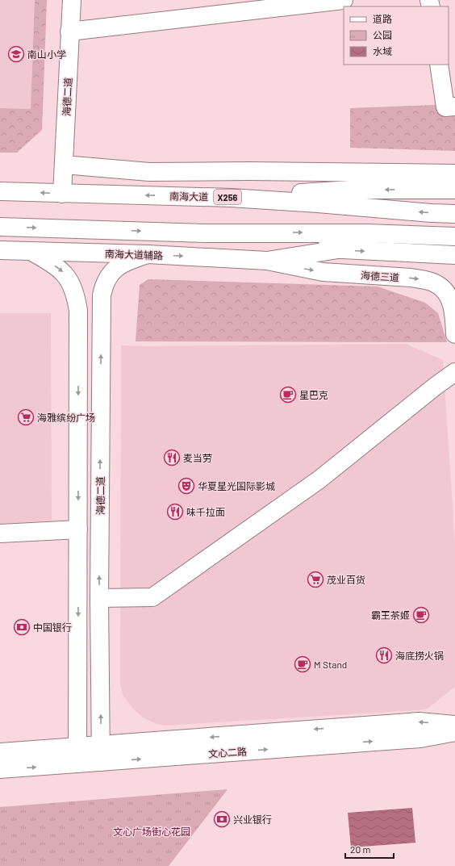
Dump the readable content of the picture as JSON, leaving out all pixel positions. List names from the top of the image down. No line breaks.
{"streets":{"street":["海德二道","南海大道","X256","南海大道辅路","海德三道","文心二路"]},"crossings":[["海德二道","南海大道"],["海德二道","南海大道辅路"],["海德二道","文心二路"],["南海大道辅路","海德三道"]],"parks":["文心广场街心花园"],"places":{"school or university":["南山小学"],"cafe":["星巴克","霸王茶姬","M Stand"],"supermarket":["海雅缤纷广场","茂业百货"],"restaurant":["麦当劳","味千拉面","海底捞火锅"],"theatre":["华夏星光国际影城"],"bank":["中国银行","兴业银行"]},"legend":["道路","公园","水域"],"scale_bar":"20 m"}
